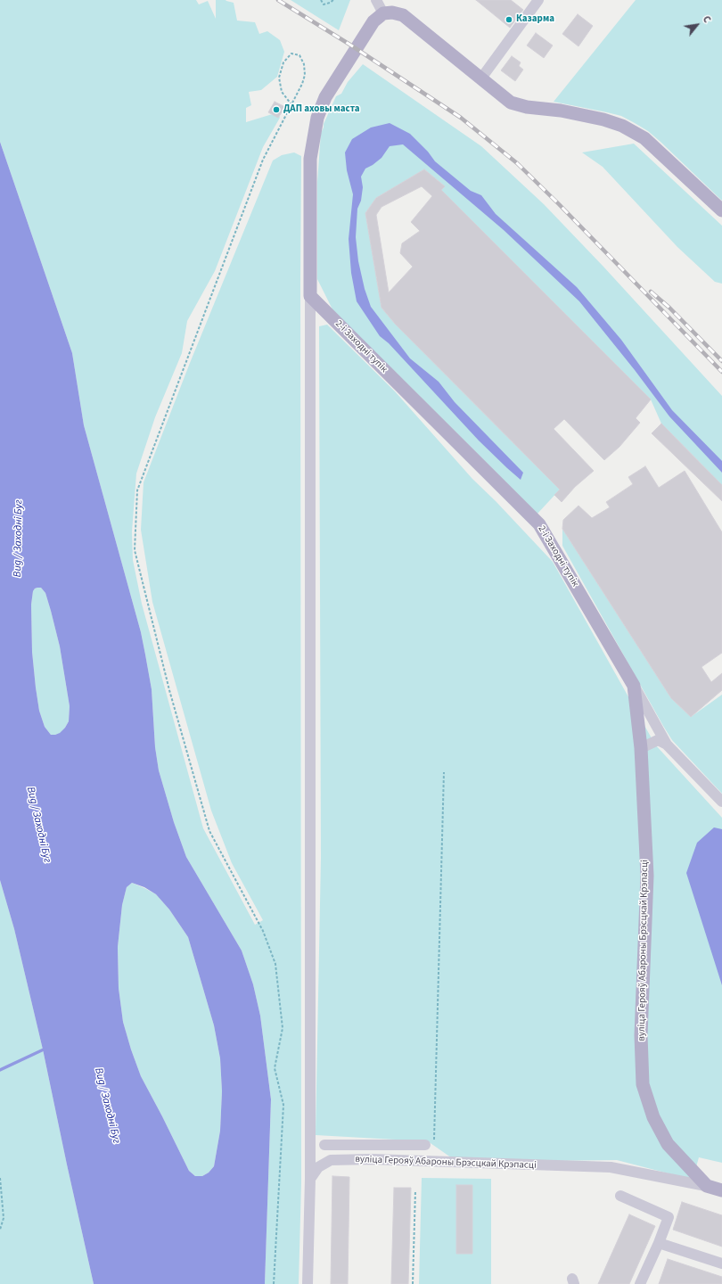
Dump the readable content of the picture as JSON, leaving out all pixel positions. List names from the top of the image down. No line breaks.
{"streets":{"main road":["2-і Заходні тупік","вуліца Герояў Абароны Брэсцкай Крэпасці"]},"crossings":[["2-і Заходні тупік","вуліца Герояў Абароны Брэсцкай Крэпасці"]],"water":["Bug / Заходні Буг"],"places":["Казарма","ДАП аховы маста"],"north":"top right"}
